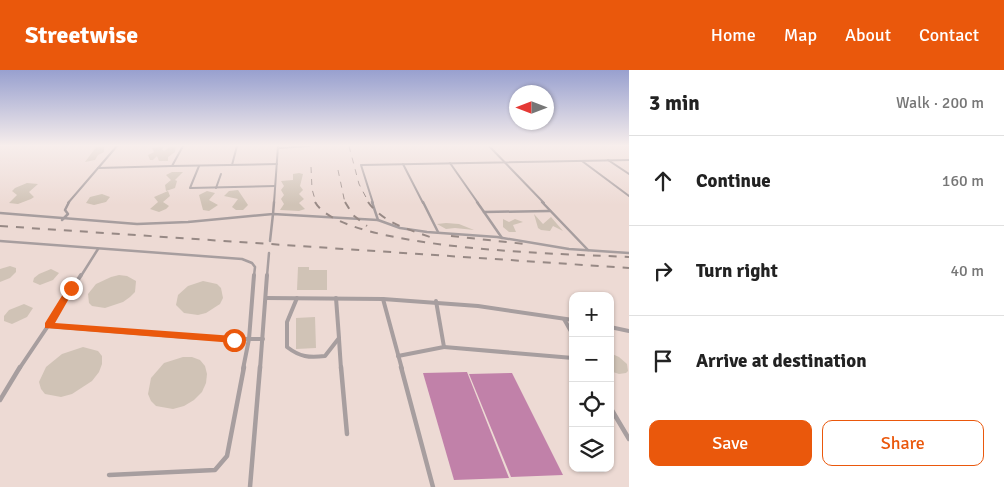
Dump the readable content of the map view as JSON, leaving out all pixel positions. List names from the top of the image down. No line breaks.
{"north":"left","page":{"header":"Streetwise","nav":["Home","Map","About","Contact"],"heading":["3 min","Walk · 200 m"],"list":[["Continue","160 m"],["Turn right","40 m"],"Arrive at destination"],"map_buttons":["+","−"],"buttons":["Save","Share"]}}
